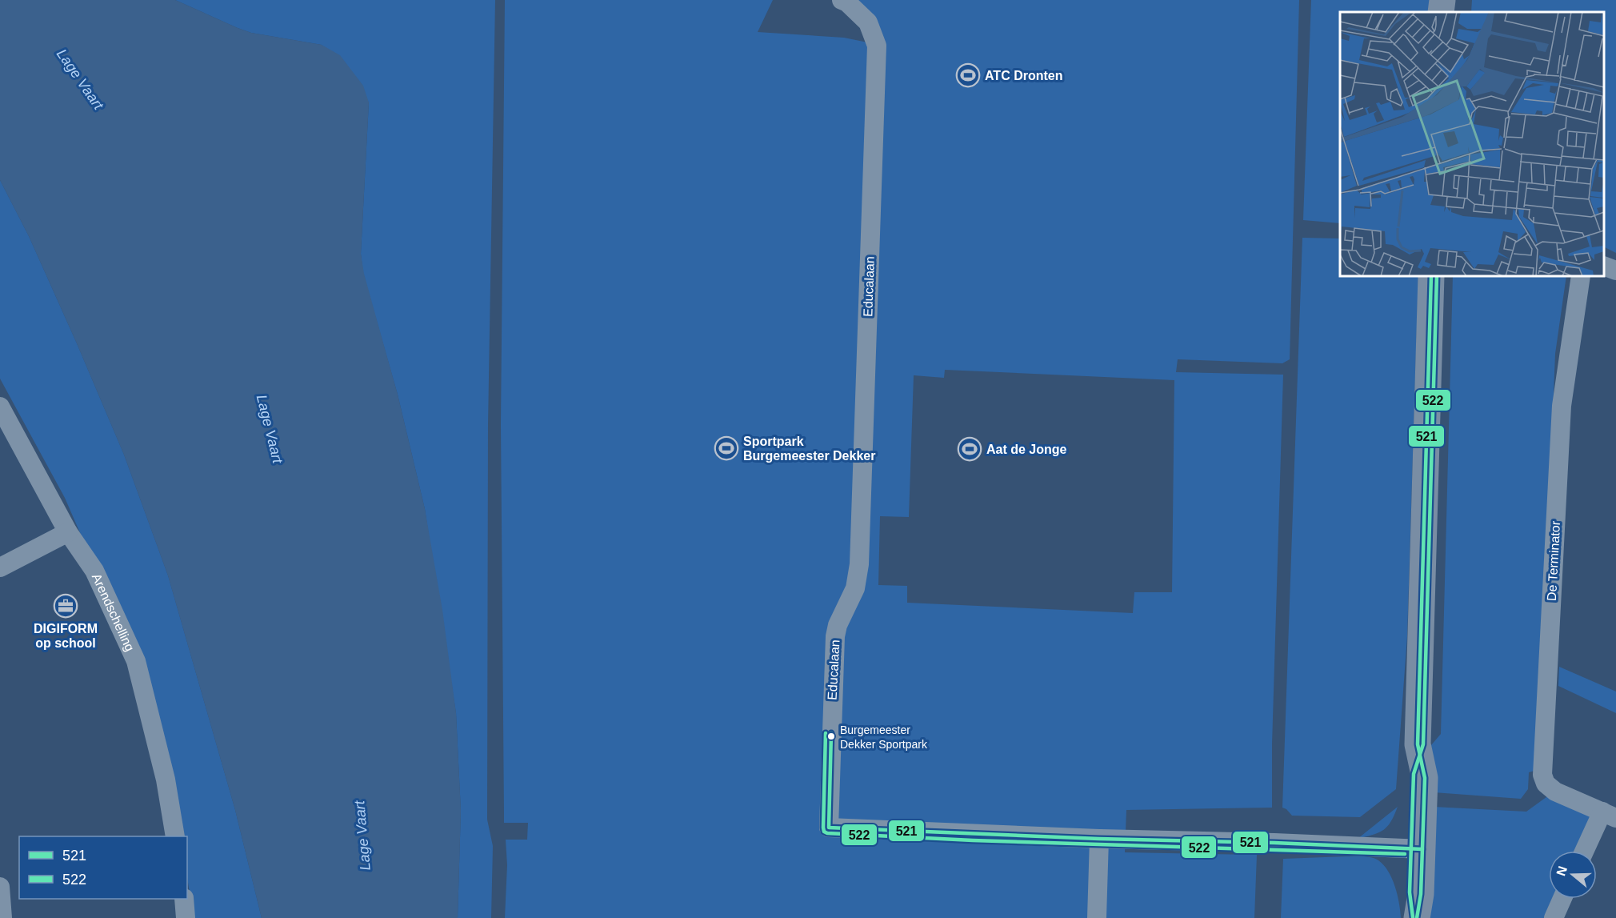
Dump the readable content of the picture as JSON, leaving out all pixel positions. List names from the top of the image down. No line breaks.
{"streets":{"street":["Educalaan","De Terminator","Arendschelling"]},"water":["Lage Vaart"],"places":{"sports":["ATC Dronten","Sportpark Burgemeester Dekker","Aat de Jonge"],"office":["DIGIFORM op school"],"other":["Burgemeester Dekker Sportpark"]},"lines":["transit line 521","transit line 522"],"legend":["521","522"],"north":"left"}
